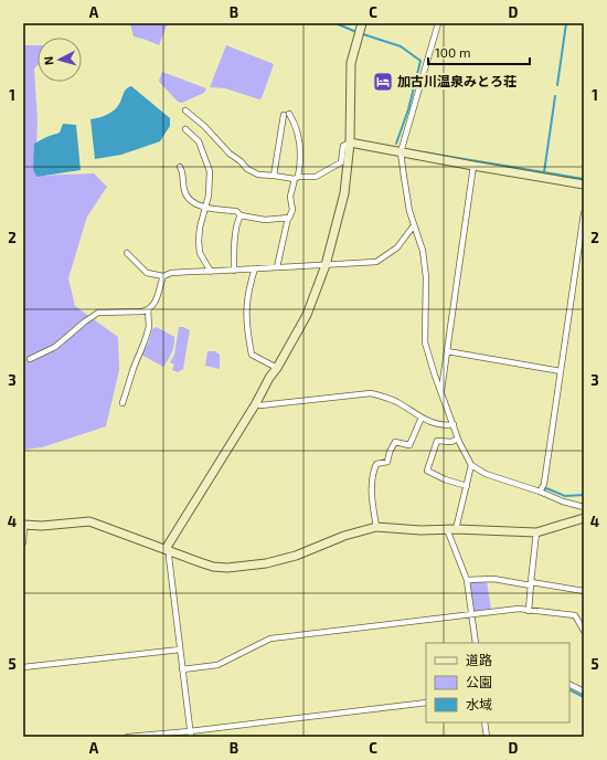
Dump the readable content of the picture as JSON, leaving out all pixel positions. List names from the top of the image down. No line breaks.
{"places":{"hotel":["加古川温泉みとろ荘"]},"legend":["道路","公園","水域"],"scale_bar":"100 m","north":"left","grid":{"columns":["A","B","C","D"],"rows":["1","2","3","4","5"]}}
